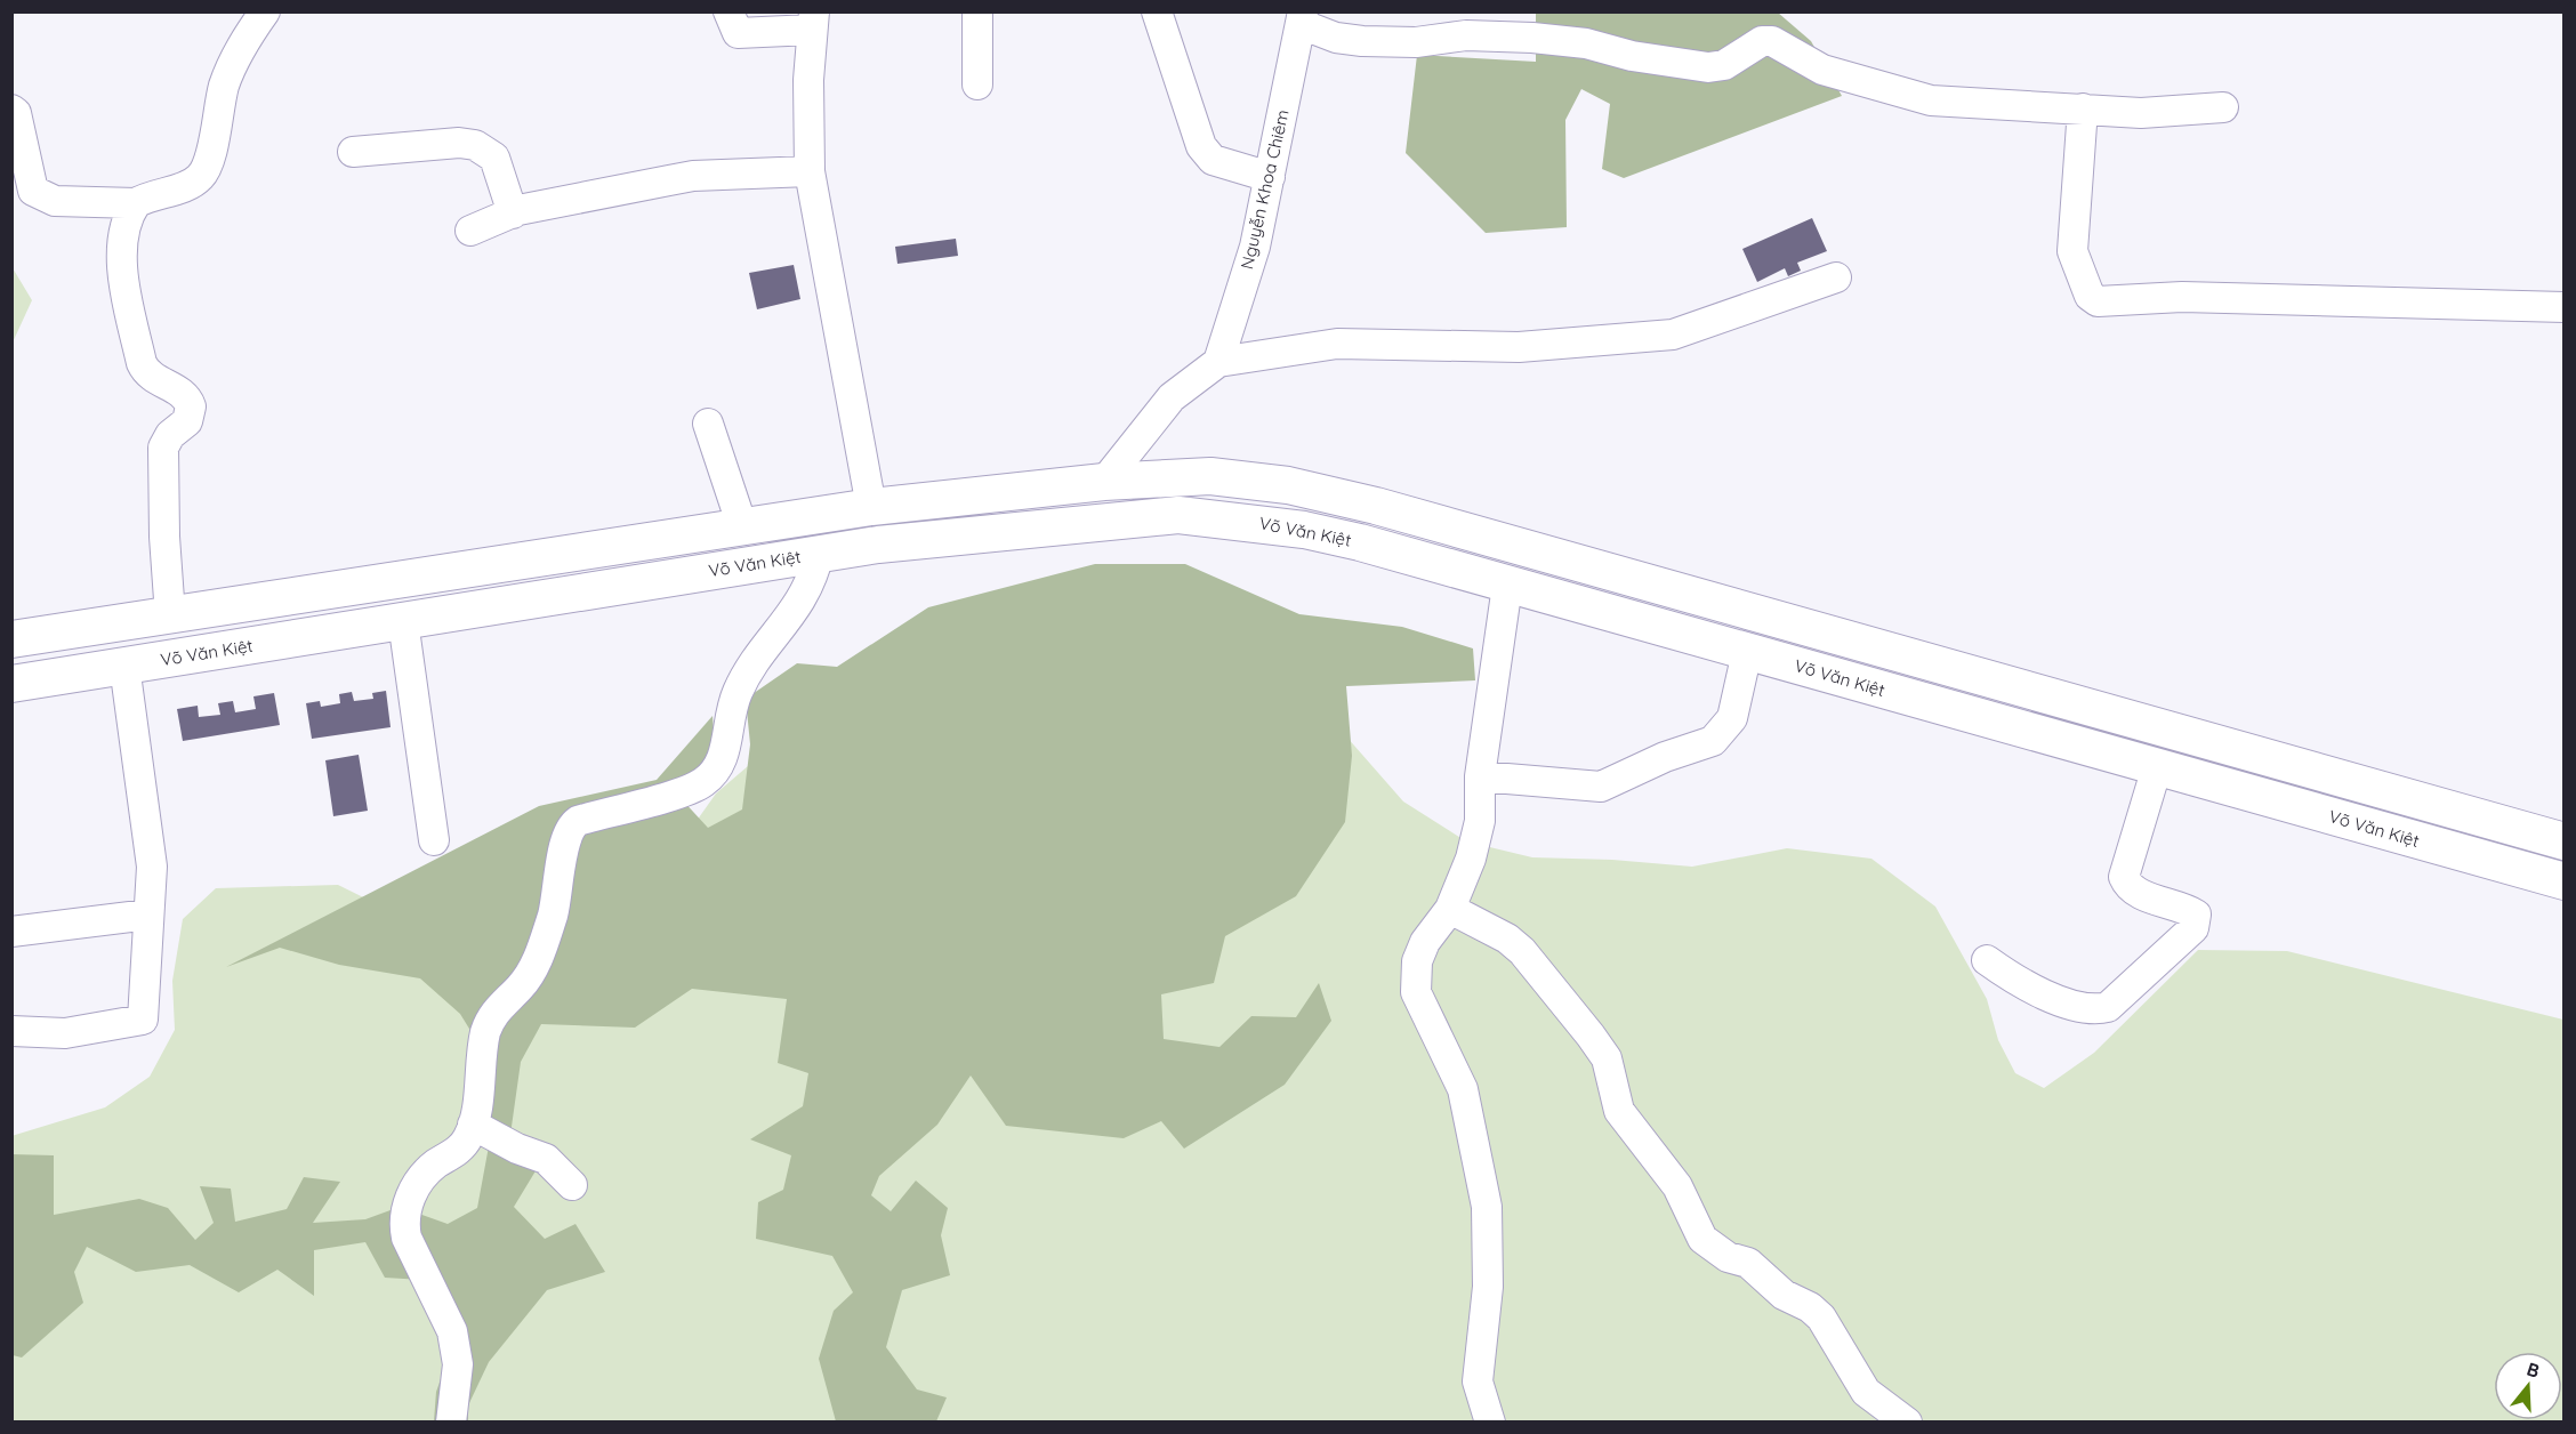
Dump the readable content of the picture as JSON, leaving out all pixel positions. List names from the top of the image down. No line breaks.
{"streets":{"main road":["Võ Văn Kiệt"],"street":["Nguyễn Khoa Chiêm"]},"north":"top"}
